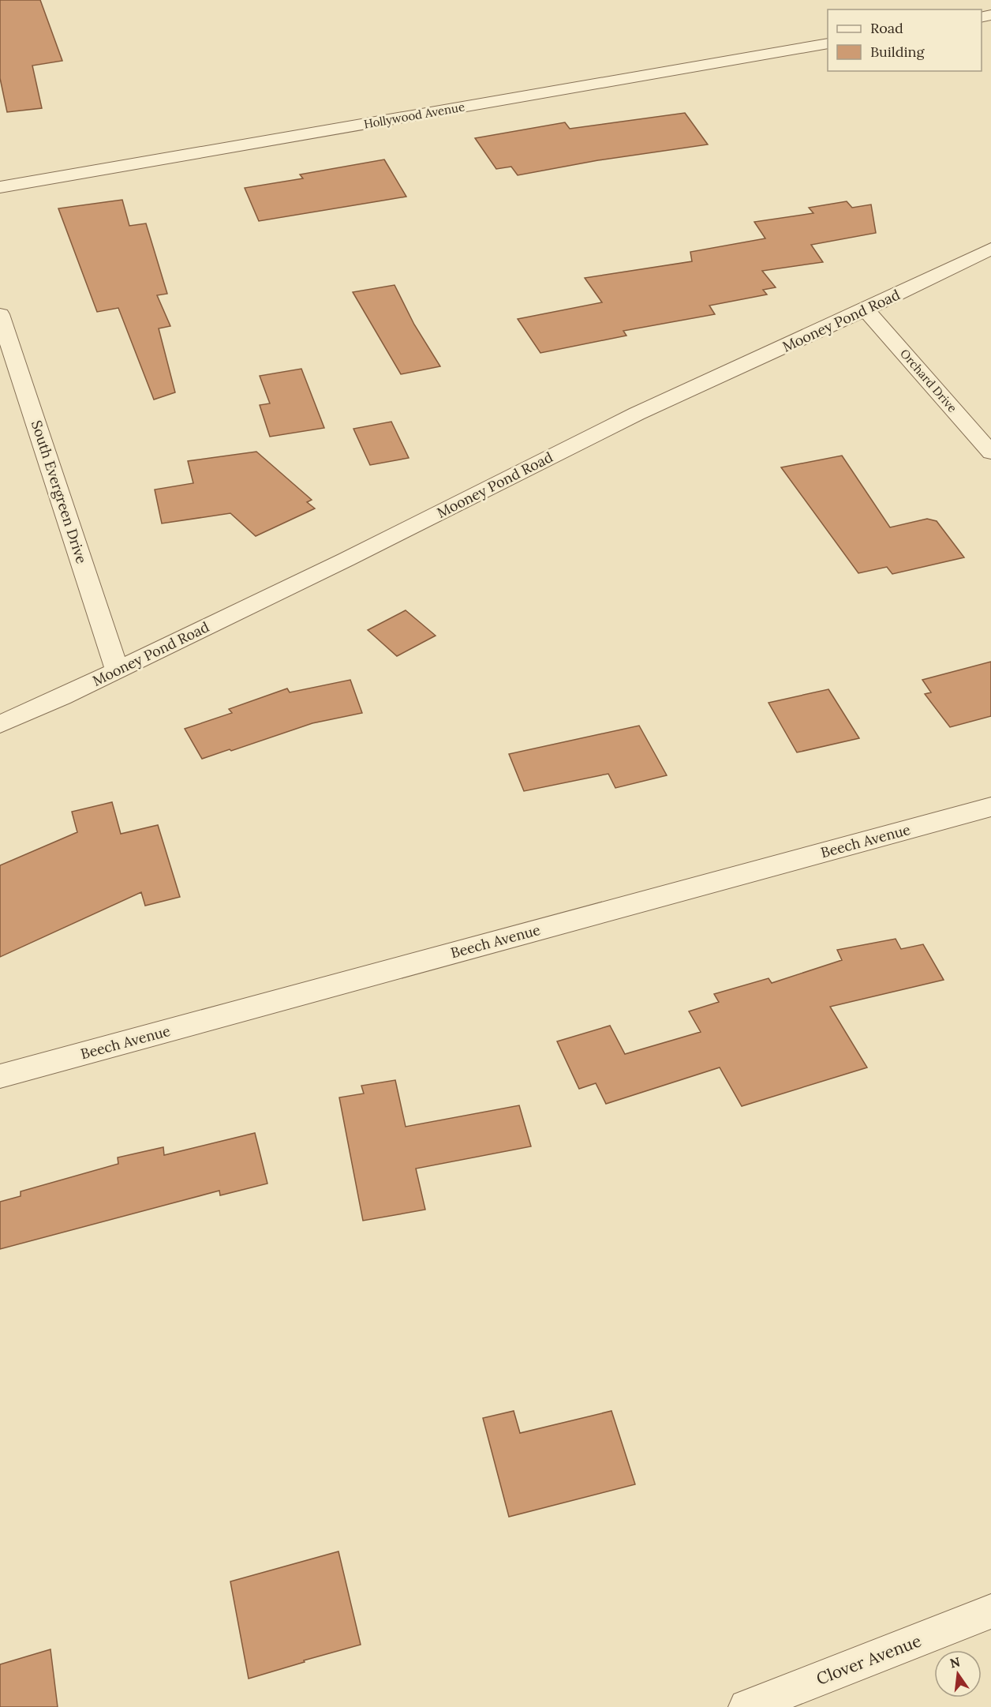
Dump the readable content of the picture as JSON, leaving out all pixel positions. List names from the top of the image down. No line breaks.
{"streets":{"street":["Hollywood Avenue","Mooney Pond Road","Orchard Drive","South Evergreen Drive","Beech Avenue","Clover Avenue"]},"crossings":[["Mooney Pond Road","Orchard Drive"],["Mooney Pond Road","South Evergreen Drive"]],"legend":["Road","Building"],"north":"top"}
